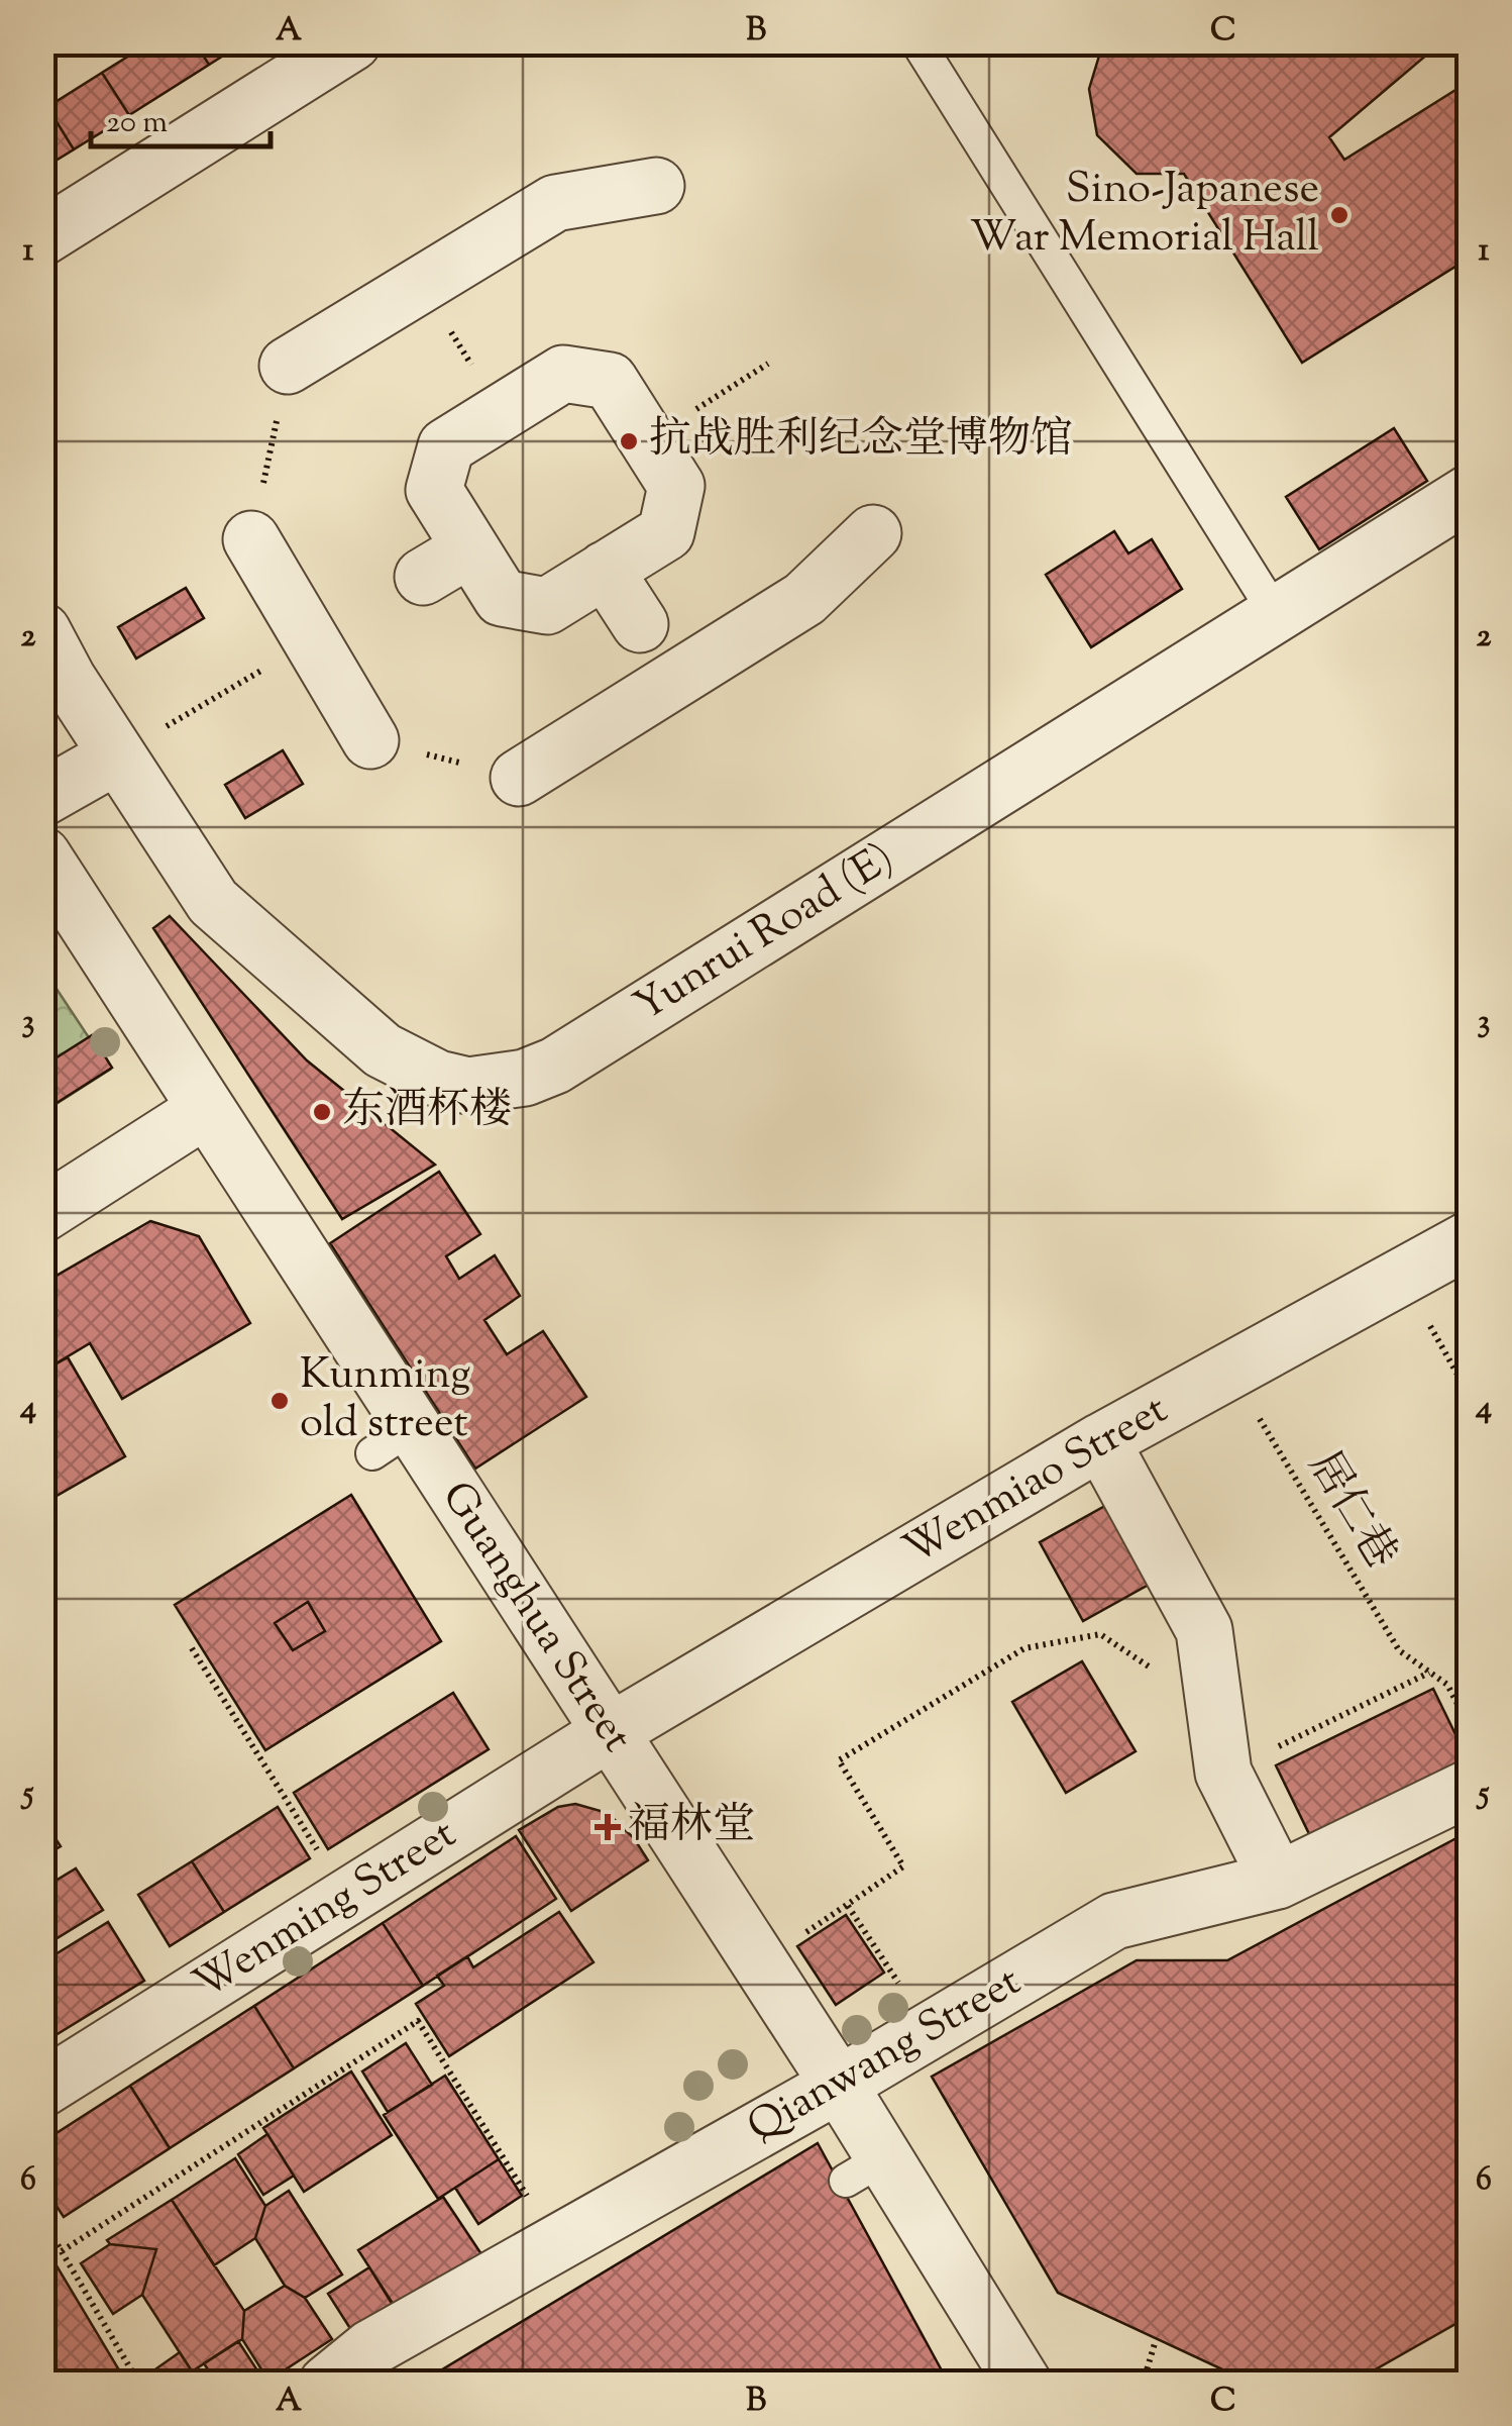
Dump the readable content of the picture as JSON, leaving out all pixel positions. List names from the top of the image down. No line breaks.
{"streets":{"street":["Yunrui Road (E)","Wenmiao Street","Guanghua Street","Wenming Street","Qianwang Street"],"path":["居仁巷"]},"crossings":[["Wenmiao Street","居仁巷"],["Wenmiao Street","Guanghua Street"],["Wenmiao Street","Wenming Street"],["Guanghua Street","Wenming Street"],["Guanghua Street","Qianwang Street"]],"places":{"other":["Sino-Japanese War Memorial Hall","抗战胜利纪念堂博物馆","东酒杯楼","Kunming old street"],"health":["福林堂"]},"scale_bar":"20 m","grid":{"columns":["A","B","C"],"rows":["1","2","3","4","5","6"]}}
